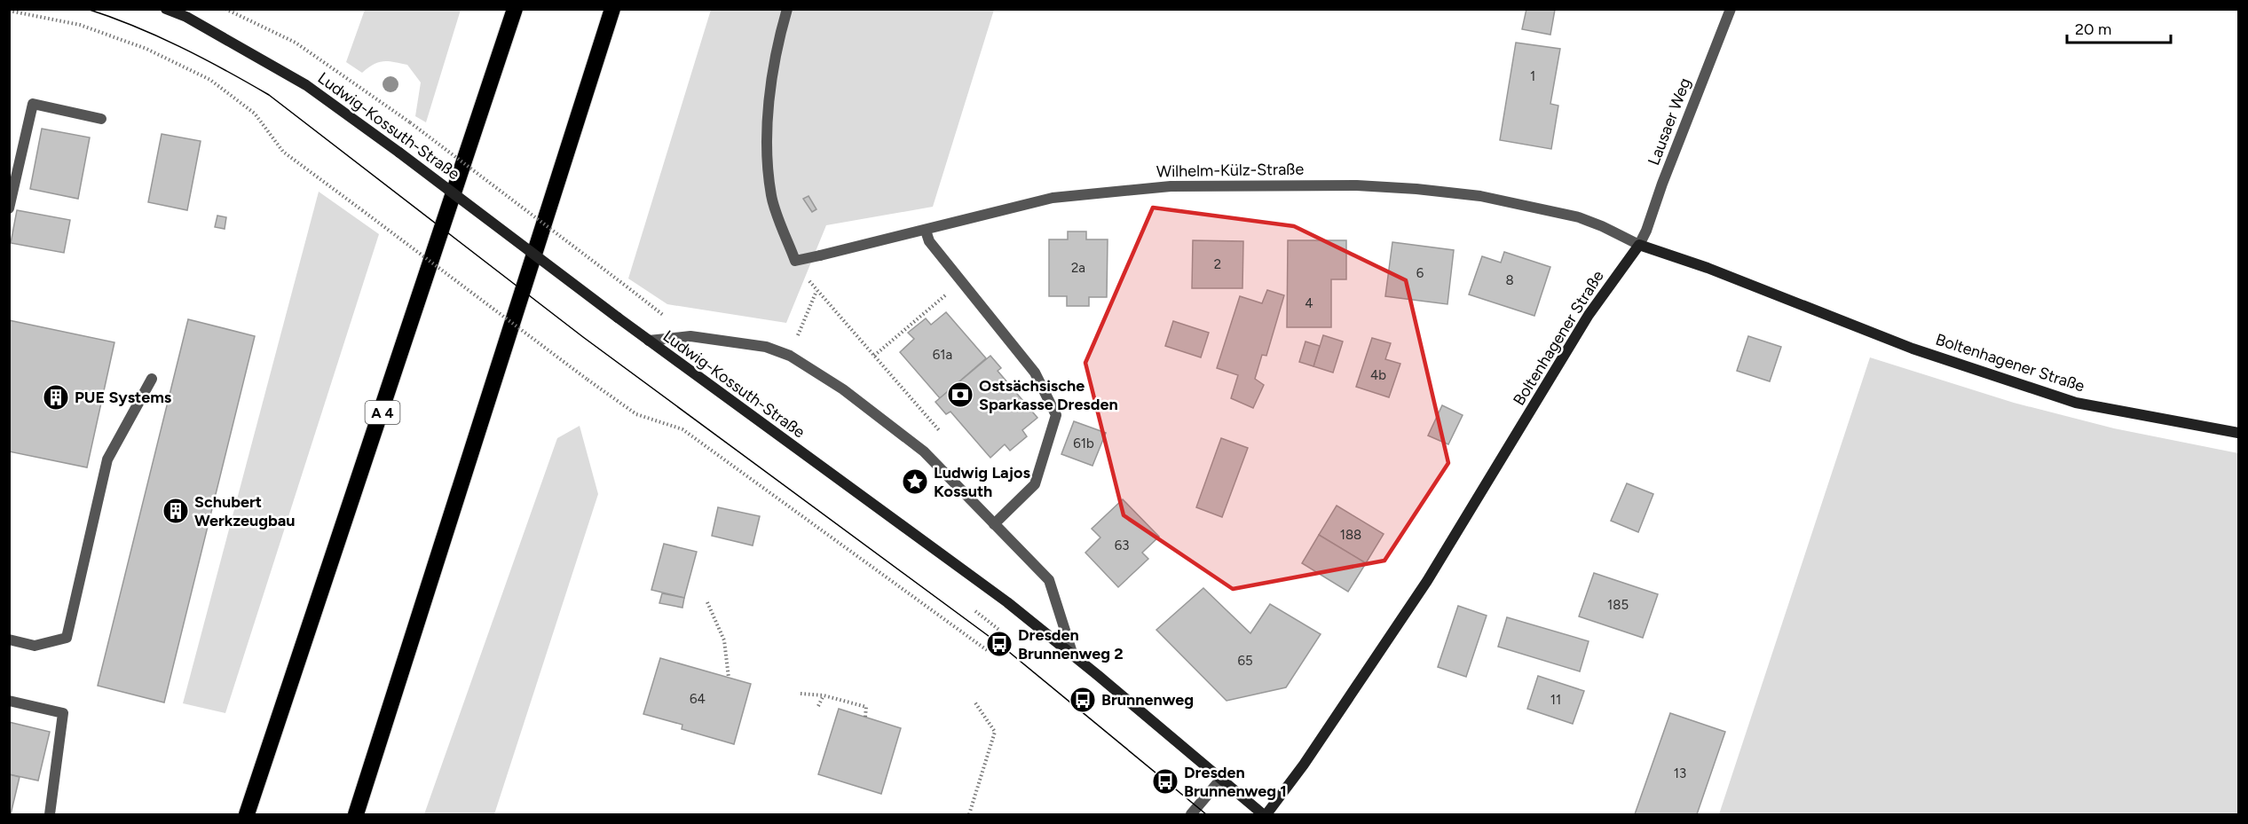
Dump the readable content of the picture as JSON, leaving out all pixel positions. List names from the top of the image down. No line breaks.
{"streets":{"highway":["A 4"],"street":["Lausaer Weg","Ludwig-Kossuth-Straße","Wilhelm-Külz-Straße","Boltenhagener Straße"]},"crossings":[["Lausaer Weg","Wilhelm-Külz-Straße"],["Lausaer Weg","Boltenhagener Straße"],["Ludwig-Kossuth-Straße","Boltenhagener Straße"],["Wilhelm-Külz-Straße","Boltenhagener Straße"]],"places":{"bank":["Ostsächsische Sparkasse Dresden"],"building":["PUE Systems","Schubert Werkzeugbau"],"place":["Ludwig Lajos Kossuth"],"bus stop":["Dresden Brunnenweg 2","Brunnenweg","Dresden Brunnenweg 1"]},"house_numbers":["1","2","2a","6","8","4","61a","4b","61b","188","63","185","65","64","11","13"],"scale_bar":"20 m"}
